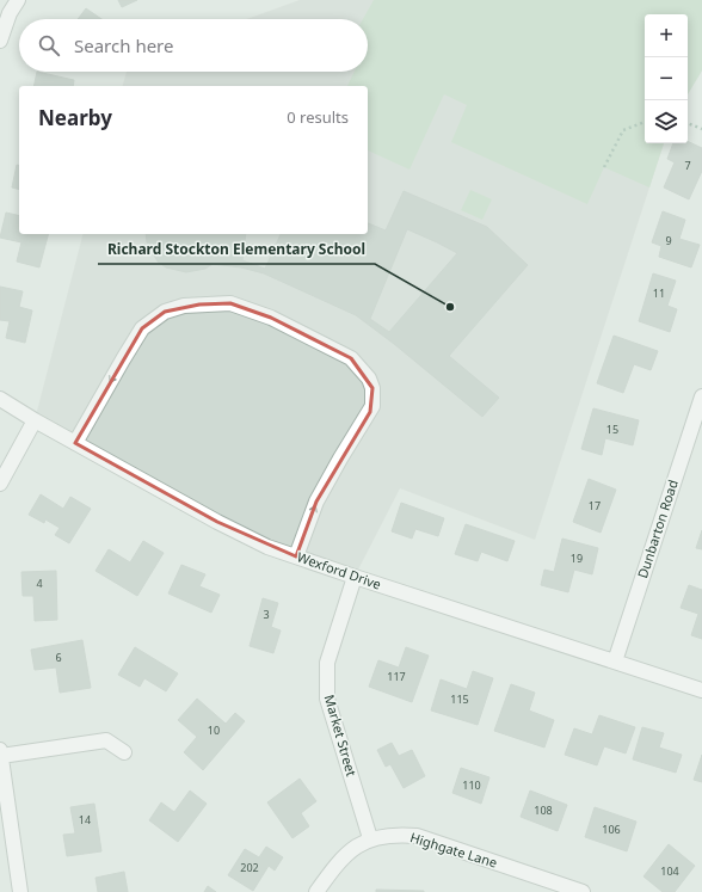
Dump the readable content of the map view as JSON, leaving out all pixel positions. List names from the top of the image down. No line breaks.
{"streets":{"street":["Dunbarton Road","Wexford Drive","Market Street","Highgate Lane"]},"crossings":[["Dunbarton Road","Wexford Drive"],["Wexford Drive","Market Street"],["Market Street","Highgate Lane"]],"places":["Richard Stockton Elementary School"],"house_numbers":["7","9","11","15","17","19","4","3","6","117","115","10","110","108","14","106","202","104"],"page":{"map_buttons":["+","−"],"search":"Search here","heading":["Nearby","0 results"]}}
